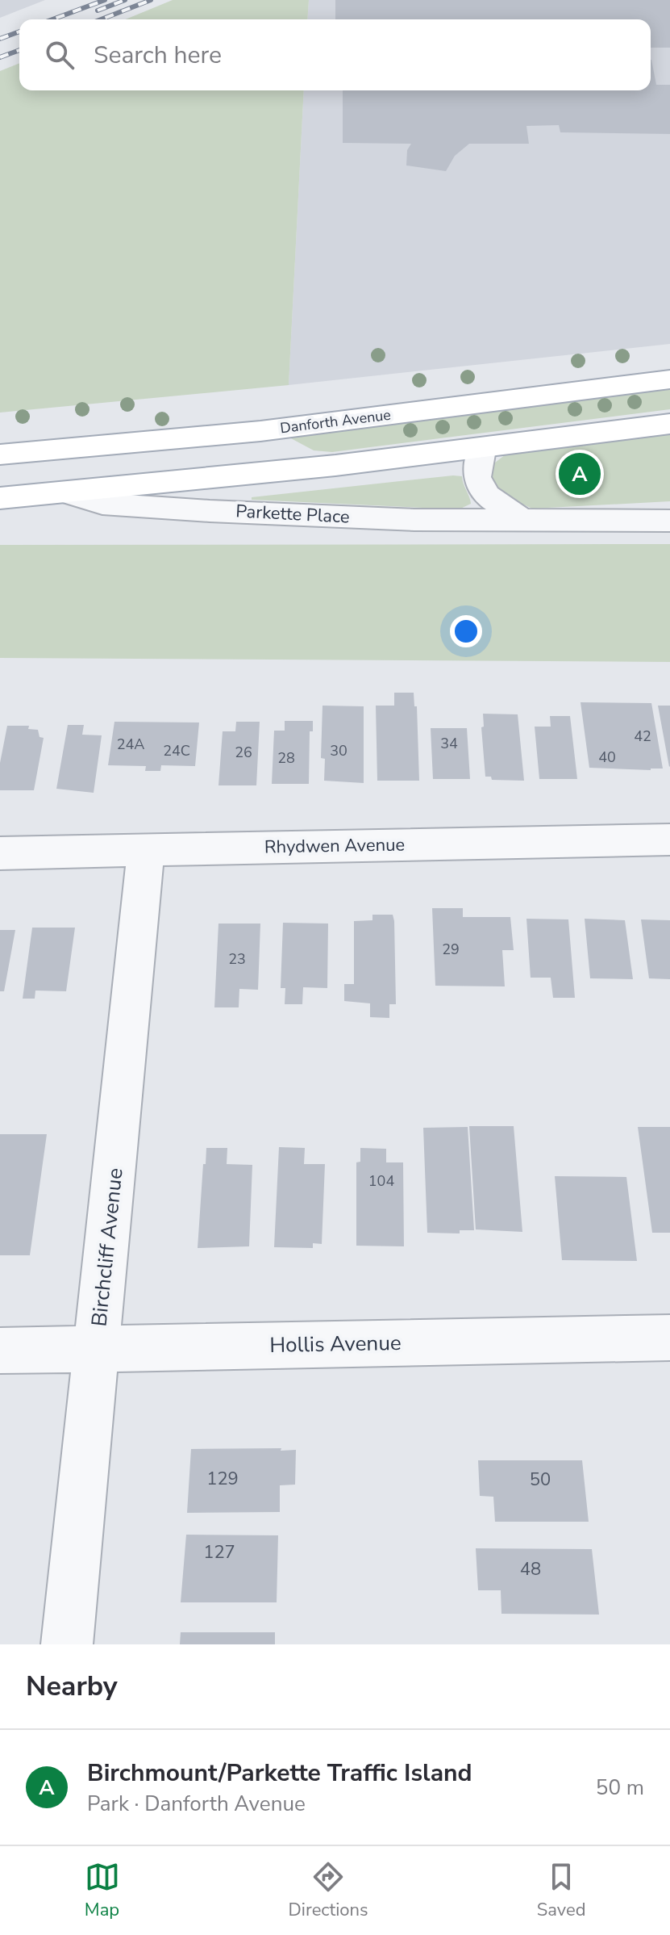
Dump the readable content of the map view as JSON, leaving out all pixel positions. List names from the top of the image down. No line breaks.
{"streets":{"main road":["Danforth Avenue"],"street":["Parkette Place","Rhydwen Avenue","Birchcliff Avenue","Hollis Avenue"]},"crossings":[["Rhydwen Avenue","Birchcliff Avenue"],["Birchcliff Avenue","Hollis Avenue"]],"house_numbers":["42","34","24A","24C","30","26","40","28","29","23","104","129","50","127","48"],"page":{"search":"Search here","pins":"A","heading":"Nearby","list":[{"mark":"A","name":"Birchmount/Parkette Traffic Island","note":"Park · Danforth Avenue","value":"50 m"}],"nav":["Map","Directions","Saved"]}}
